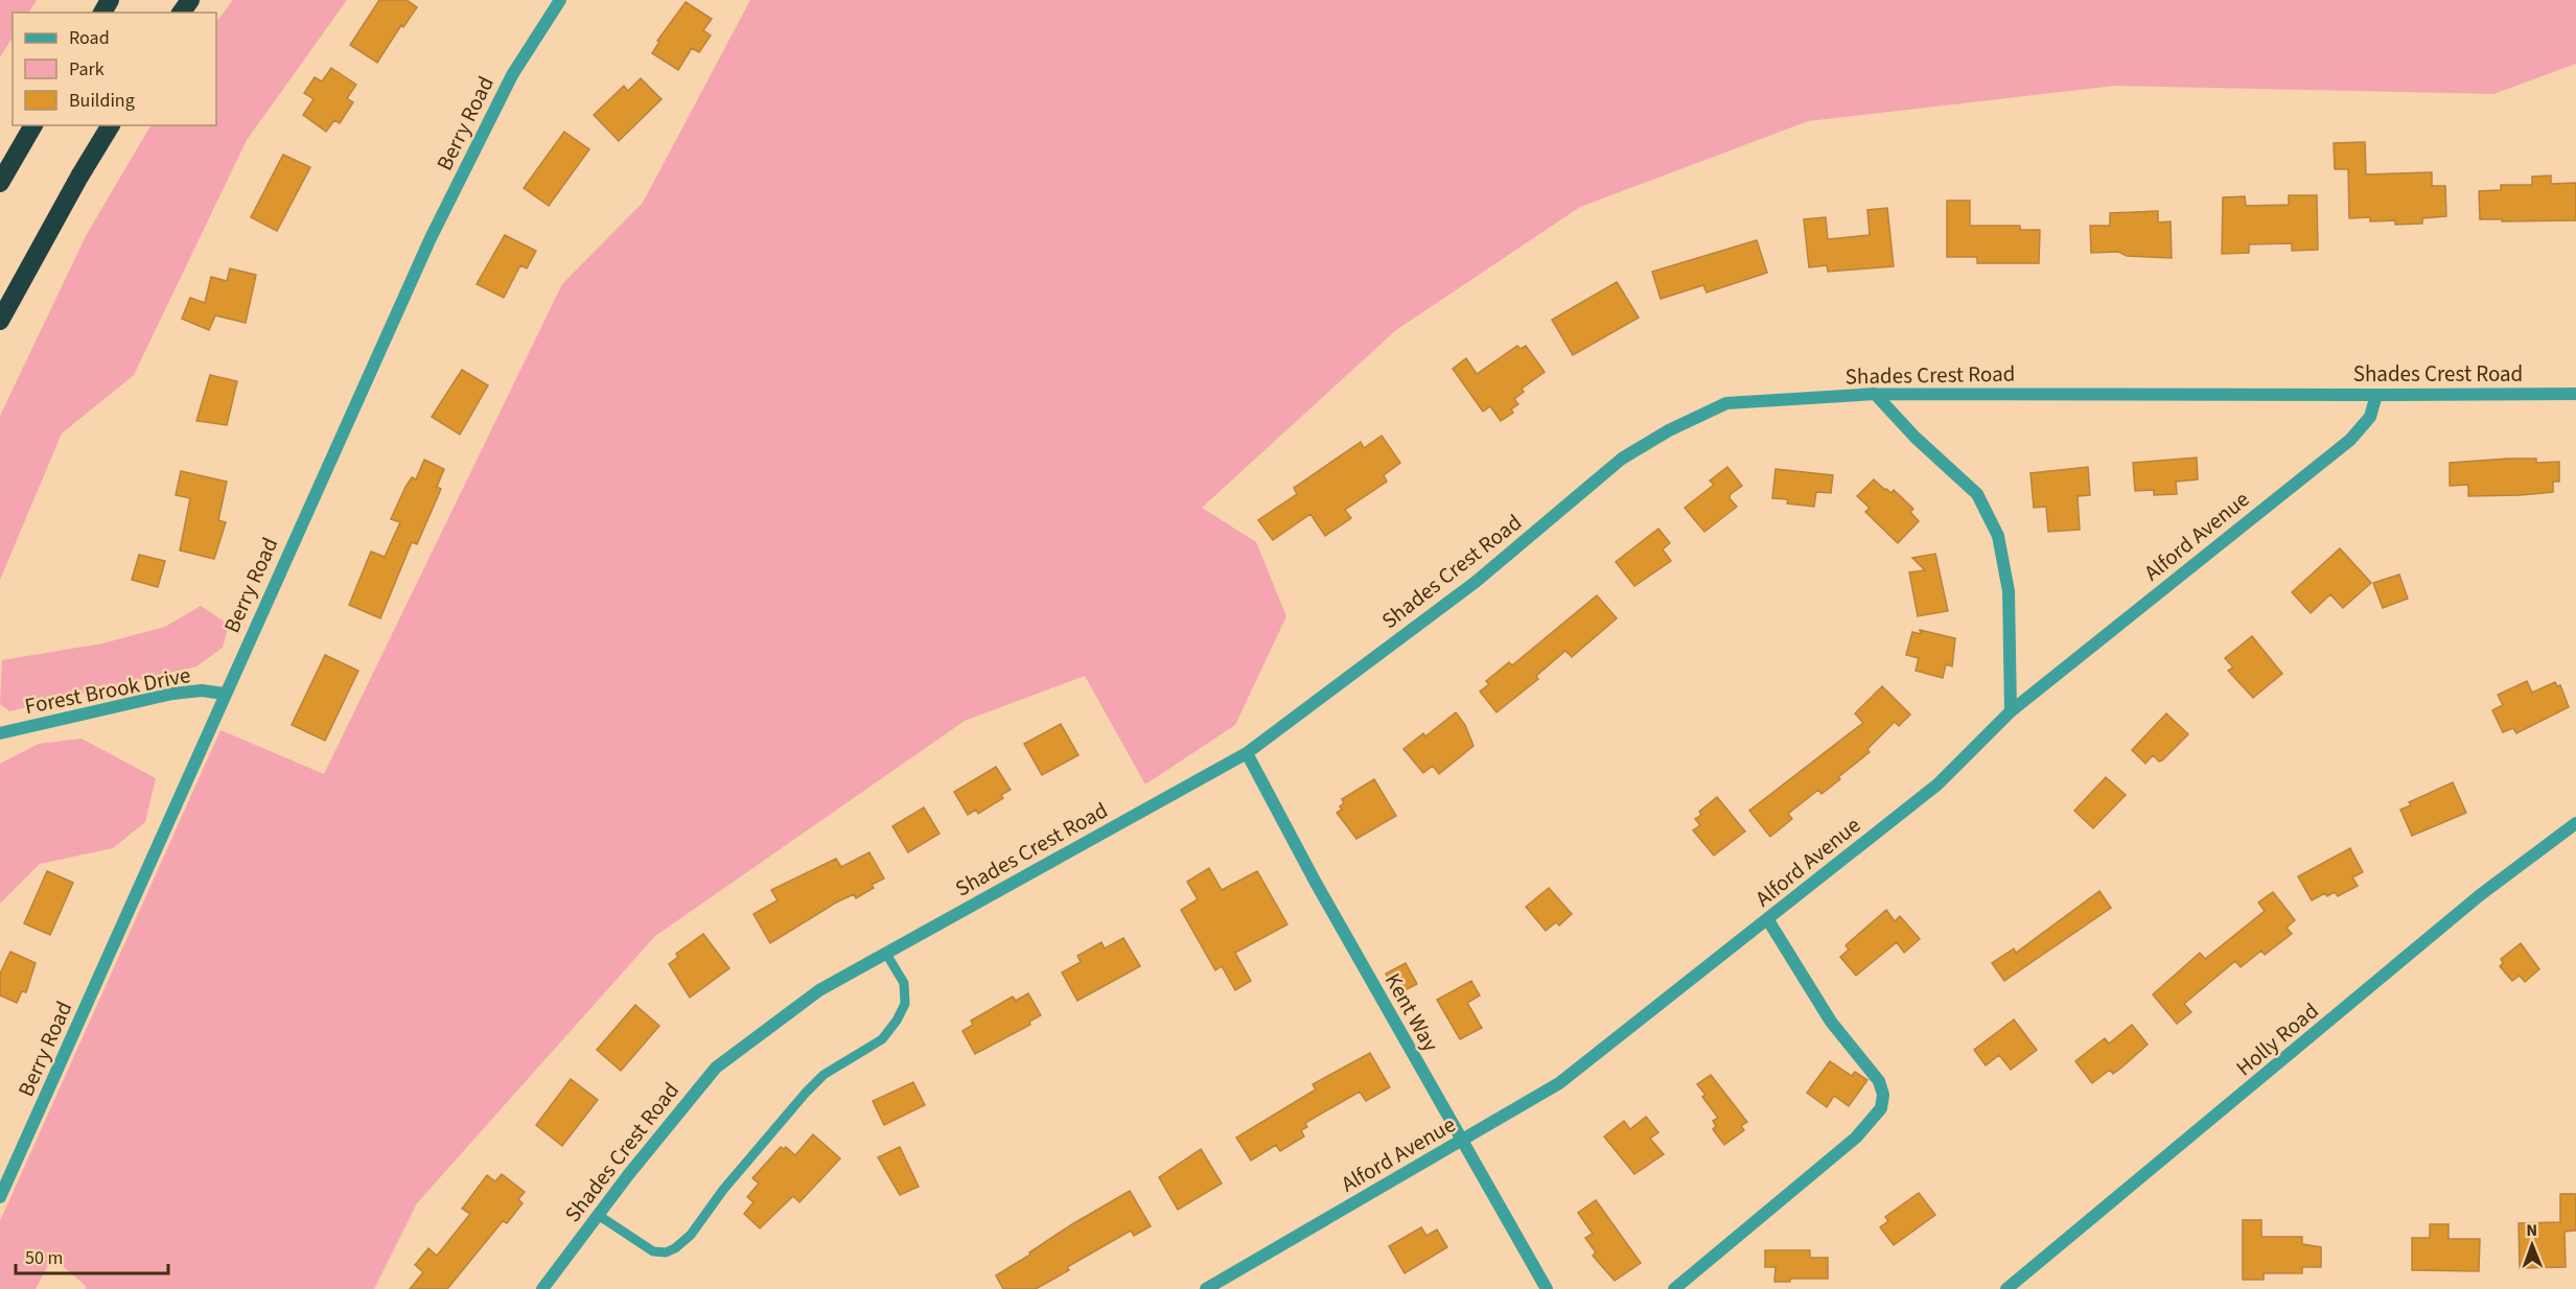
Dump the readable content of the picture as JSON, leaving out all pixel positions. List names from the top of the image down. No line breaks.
{"streets":{"street":["Berry Road","Shades Crest Road","Alford Avenue","Forest Brook Drive","Kent Way","Holly Road"]},"crossings":[["Berry Road","Forest Brook Drive"],["Shades Crest Road","Alford Avenue"],["Shades Crest Road","Kent Way"],["Alford Avenue","Kent Way"]],"legend":["Road","Park","Building"],"scale_bar":"50 m","north":"top"}
